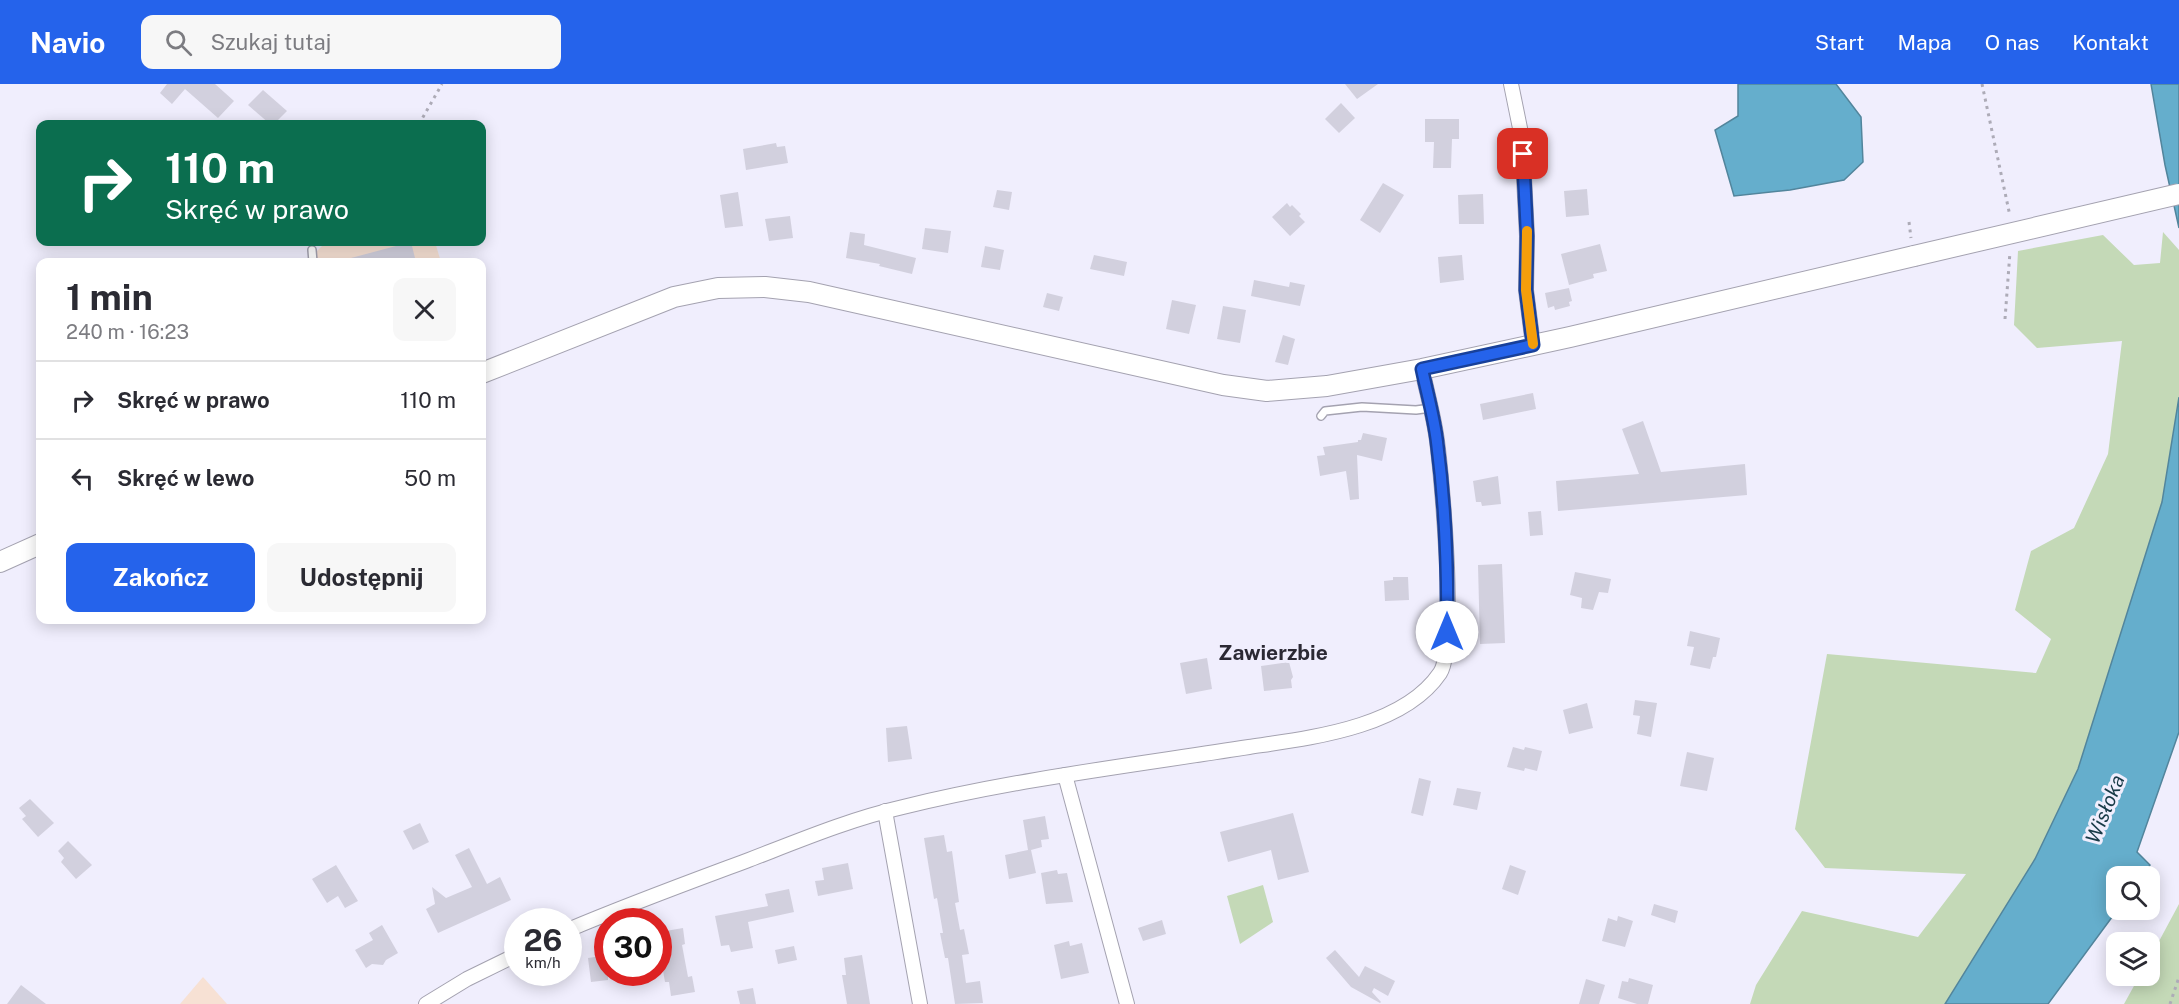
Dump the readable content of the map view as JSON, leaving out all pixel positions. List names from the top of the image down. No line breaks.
{"districts":["Zawierzbie"],"water":["Wisłoka"],"page":{"header":"Navio","search":"Szukaj tutaj","nav":["Start","Mapa","O nas","Kontakt"],"turn":["110 m","Skręć w prawo"],"heading":["1 min","240 m · 16:23"],"list":[{"name":"Skręć w prawo","value":"110 m"},{"name":"Skręć w lewo","value":"50 m"}],"buttons":["Zakończ","Udostępnij"],"speed":"26 km/h","limit":"30"}}
